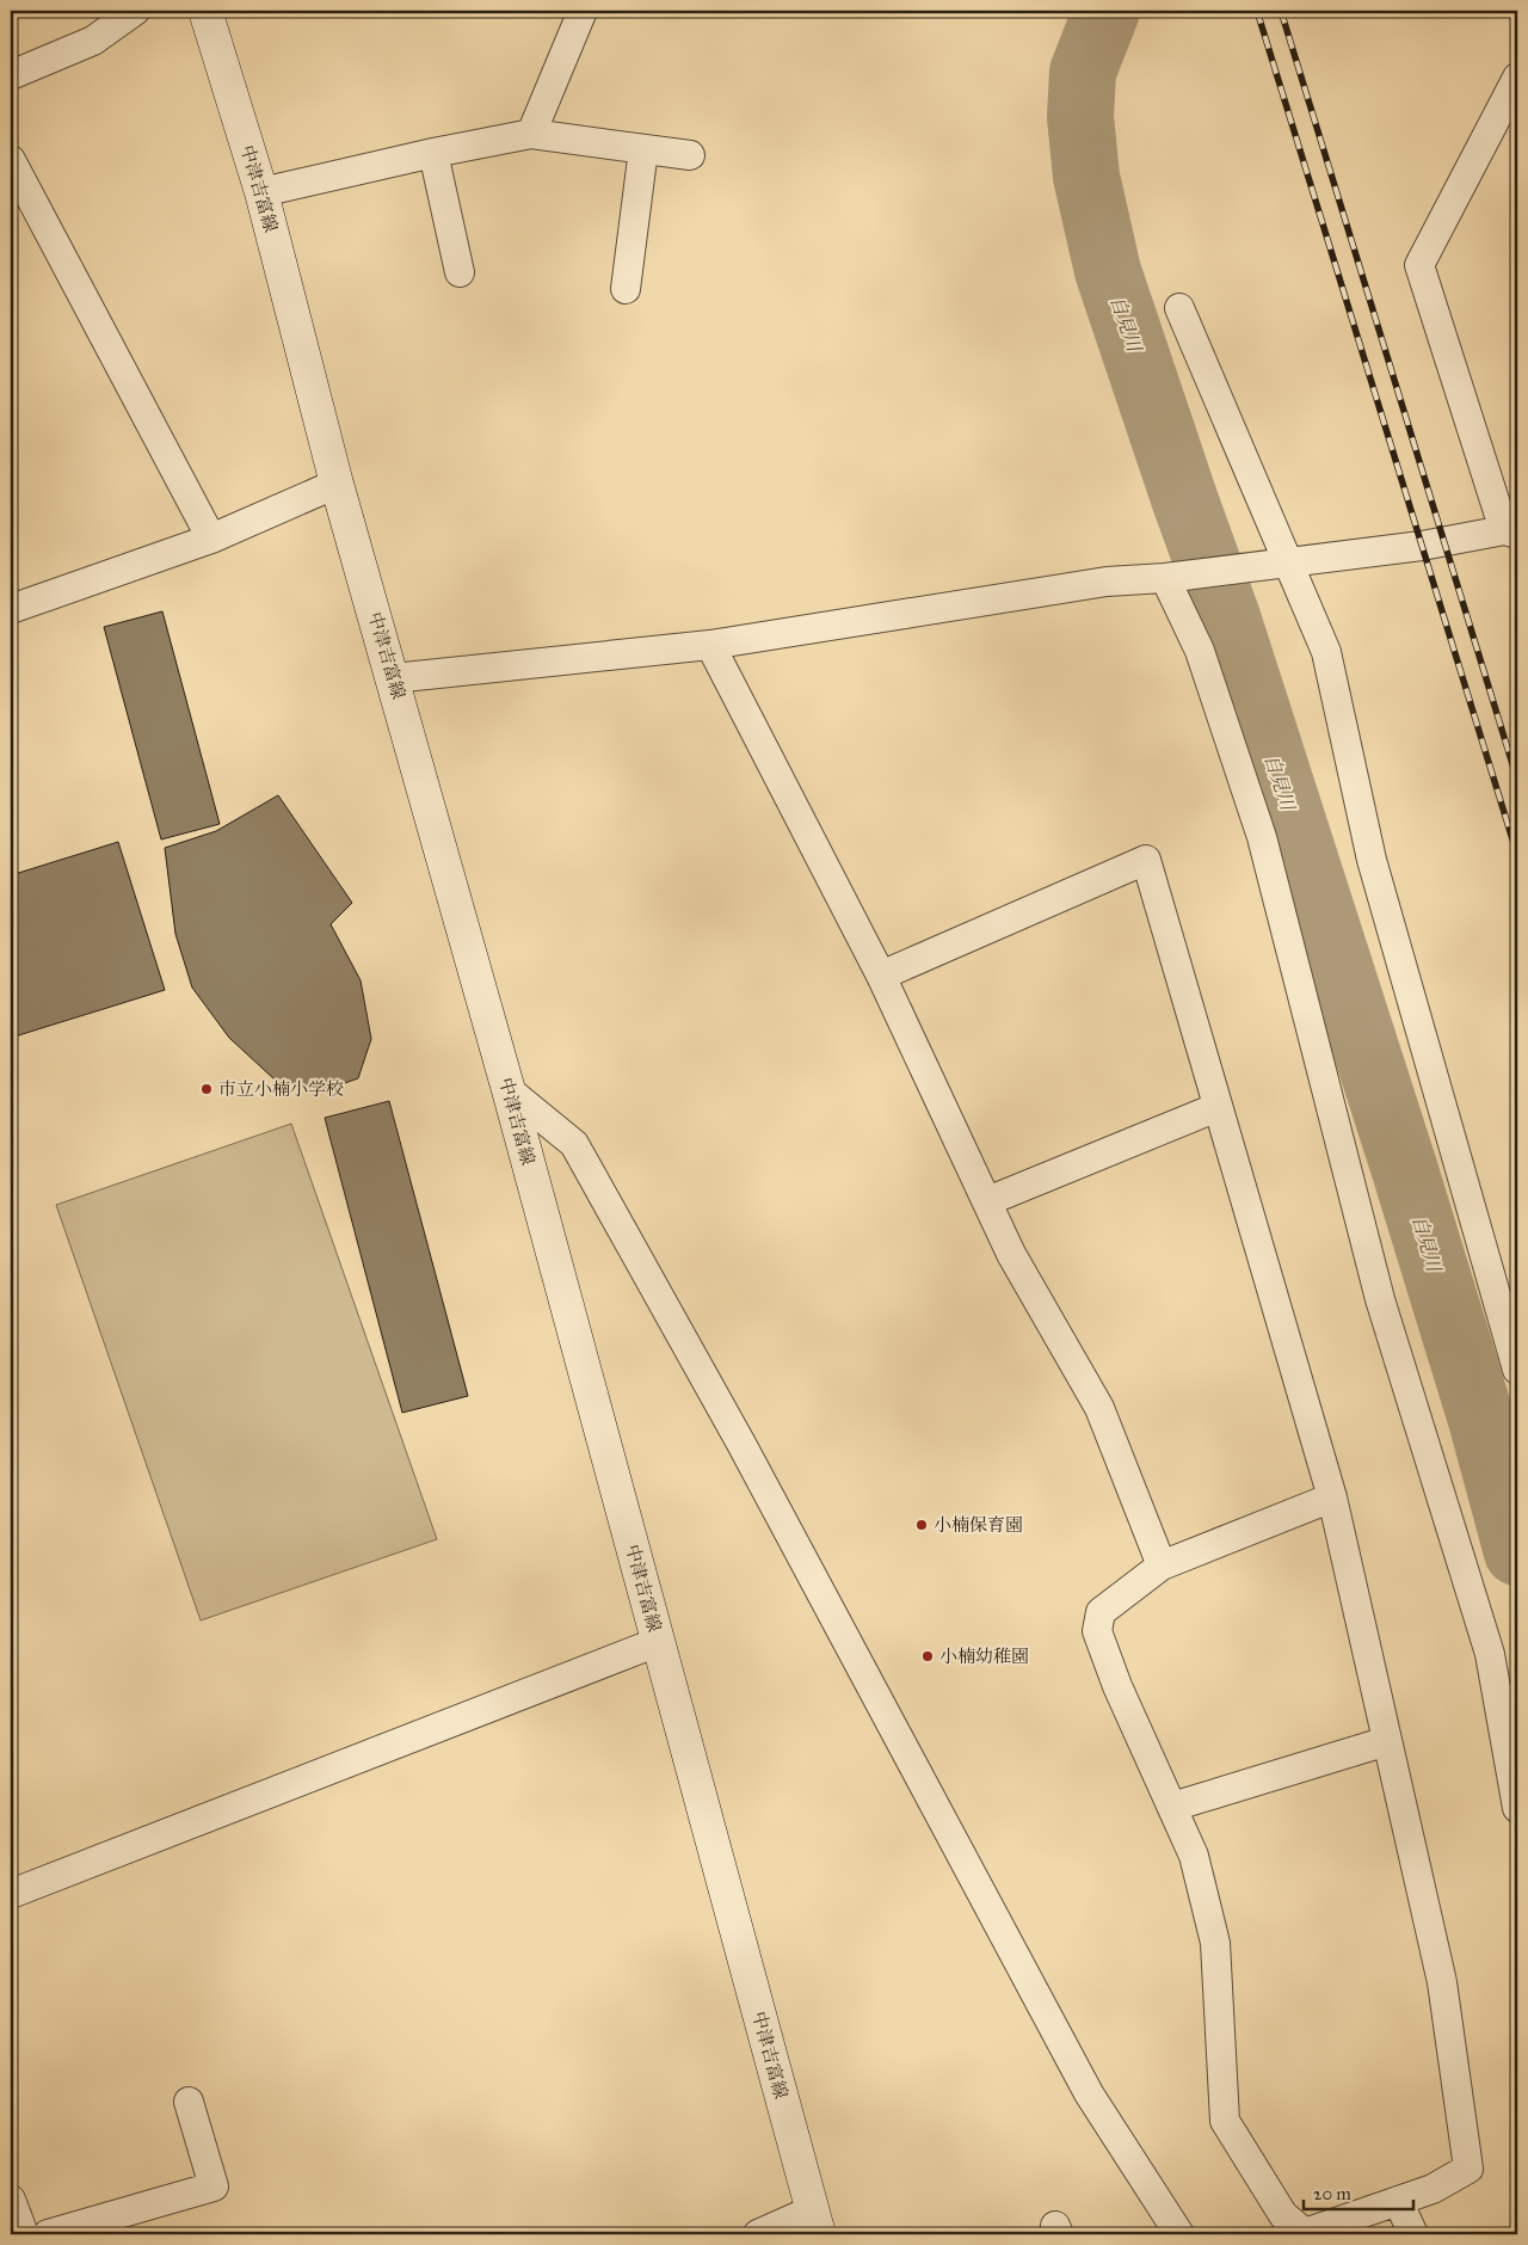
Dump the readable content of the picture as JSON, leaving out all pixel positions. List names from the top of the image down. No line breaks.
{"streets":{"main road":["中津吉富線"]},"water":["自見川"],"places":["市立小楠小学校","小楠保育園","小楠幼稚園"],"scale_bar":"20 m"}
